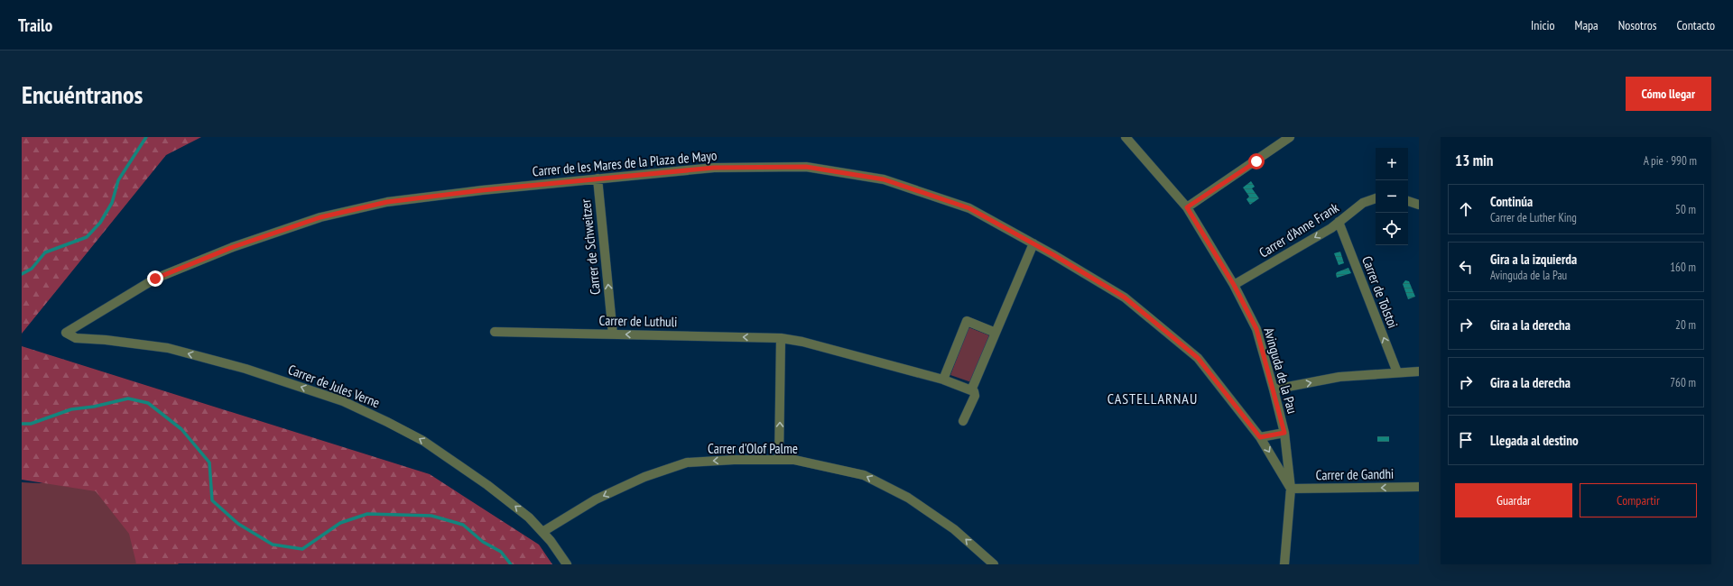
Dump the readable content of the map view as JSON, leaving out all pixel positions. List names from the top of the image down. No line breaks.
{"streets":{"street":["Carrer de les Mares de la Plaza de Mayo","Carrer d'Anne Frank","Carrer de Schweitzer","Carrer de Tolstoi","Carrer de Luthuli","Avinguda de la Pau","Carrer de Jules Verne","Carrer d'Olof Palme","Carrer de Gandhi"]},"crossings":[["Carrer de les Mares de la Plaza de Mayo","Carrer de Schweitzer"],["Carrer de les Mares de la Plaza de Mayo","Avinguda de la Pau"],["Carrer de les Mares de la Plaza de Mayo","Carrer de Jules Verne"],["Carrer de les Mares de la Plaza de Mayo","Carrer de Gandhi"],["Carrer d'Anne Frank","Carrer de Tolstoi"],["Carrer d'Anne Frank","Avinguda de la Pau"],["Carrer de Schweitzer","Carrer de Luthuli"],["Avinguda de la Pau","Carrer de Gandhi"],["Carrer de Jules Verne","Carrer d'Olof Palme"]],"one_way":["Carrer d'Anne Frank","Carrer de Schweitzer","Carrer de Tolstoi","Carrer de Jules Verne","Carrer d'Olof Palme","Carrer de Gandhi"],"districts":["CASTELLARNAU"],"page":{"header":"Trailo","nav":["Inicio","Mapa","Nosotros","Contacto"],"buttons":["Cómo llegar",["Guardar","Compartir"]],"title":"Encuéntranos","heading":["13 min","A pie · 990 m"],"map_buttons":["+","−"],"list":[["Continúa","Carrer de Luther King","50 m"],["Gira a la izquierda","Avinguda de la Pau","160 m"],["Gira a la derecha","20 m"],["Gira a la derecha","760 m"],"Llegada al destino"]}}
